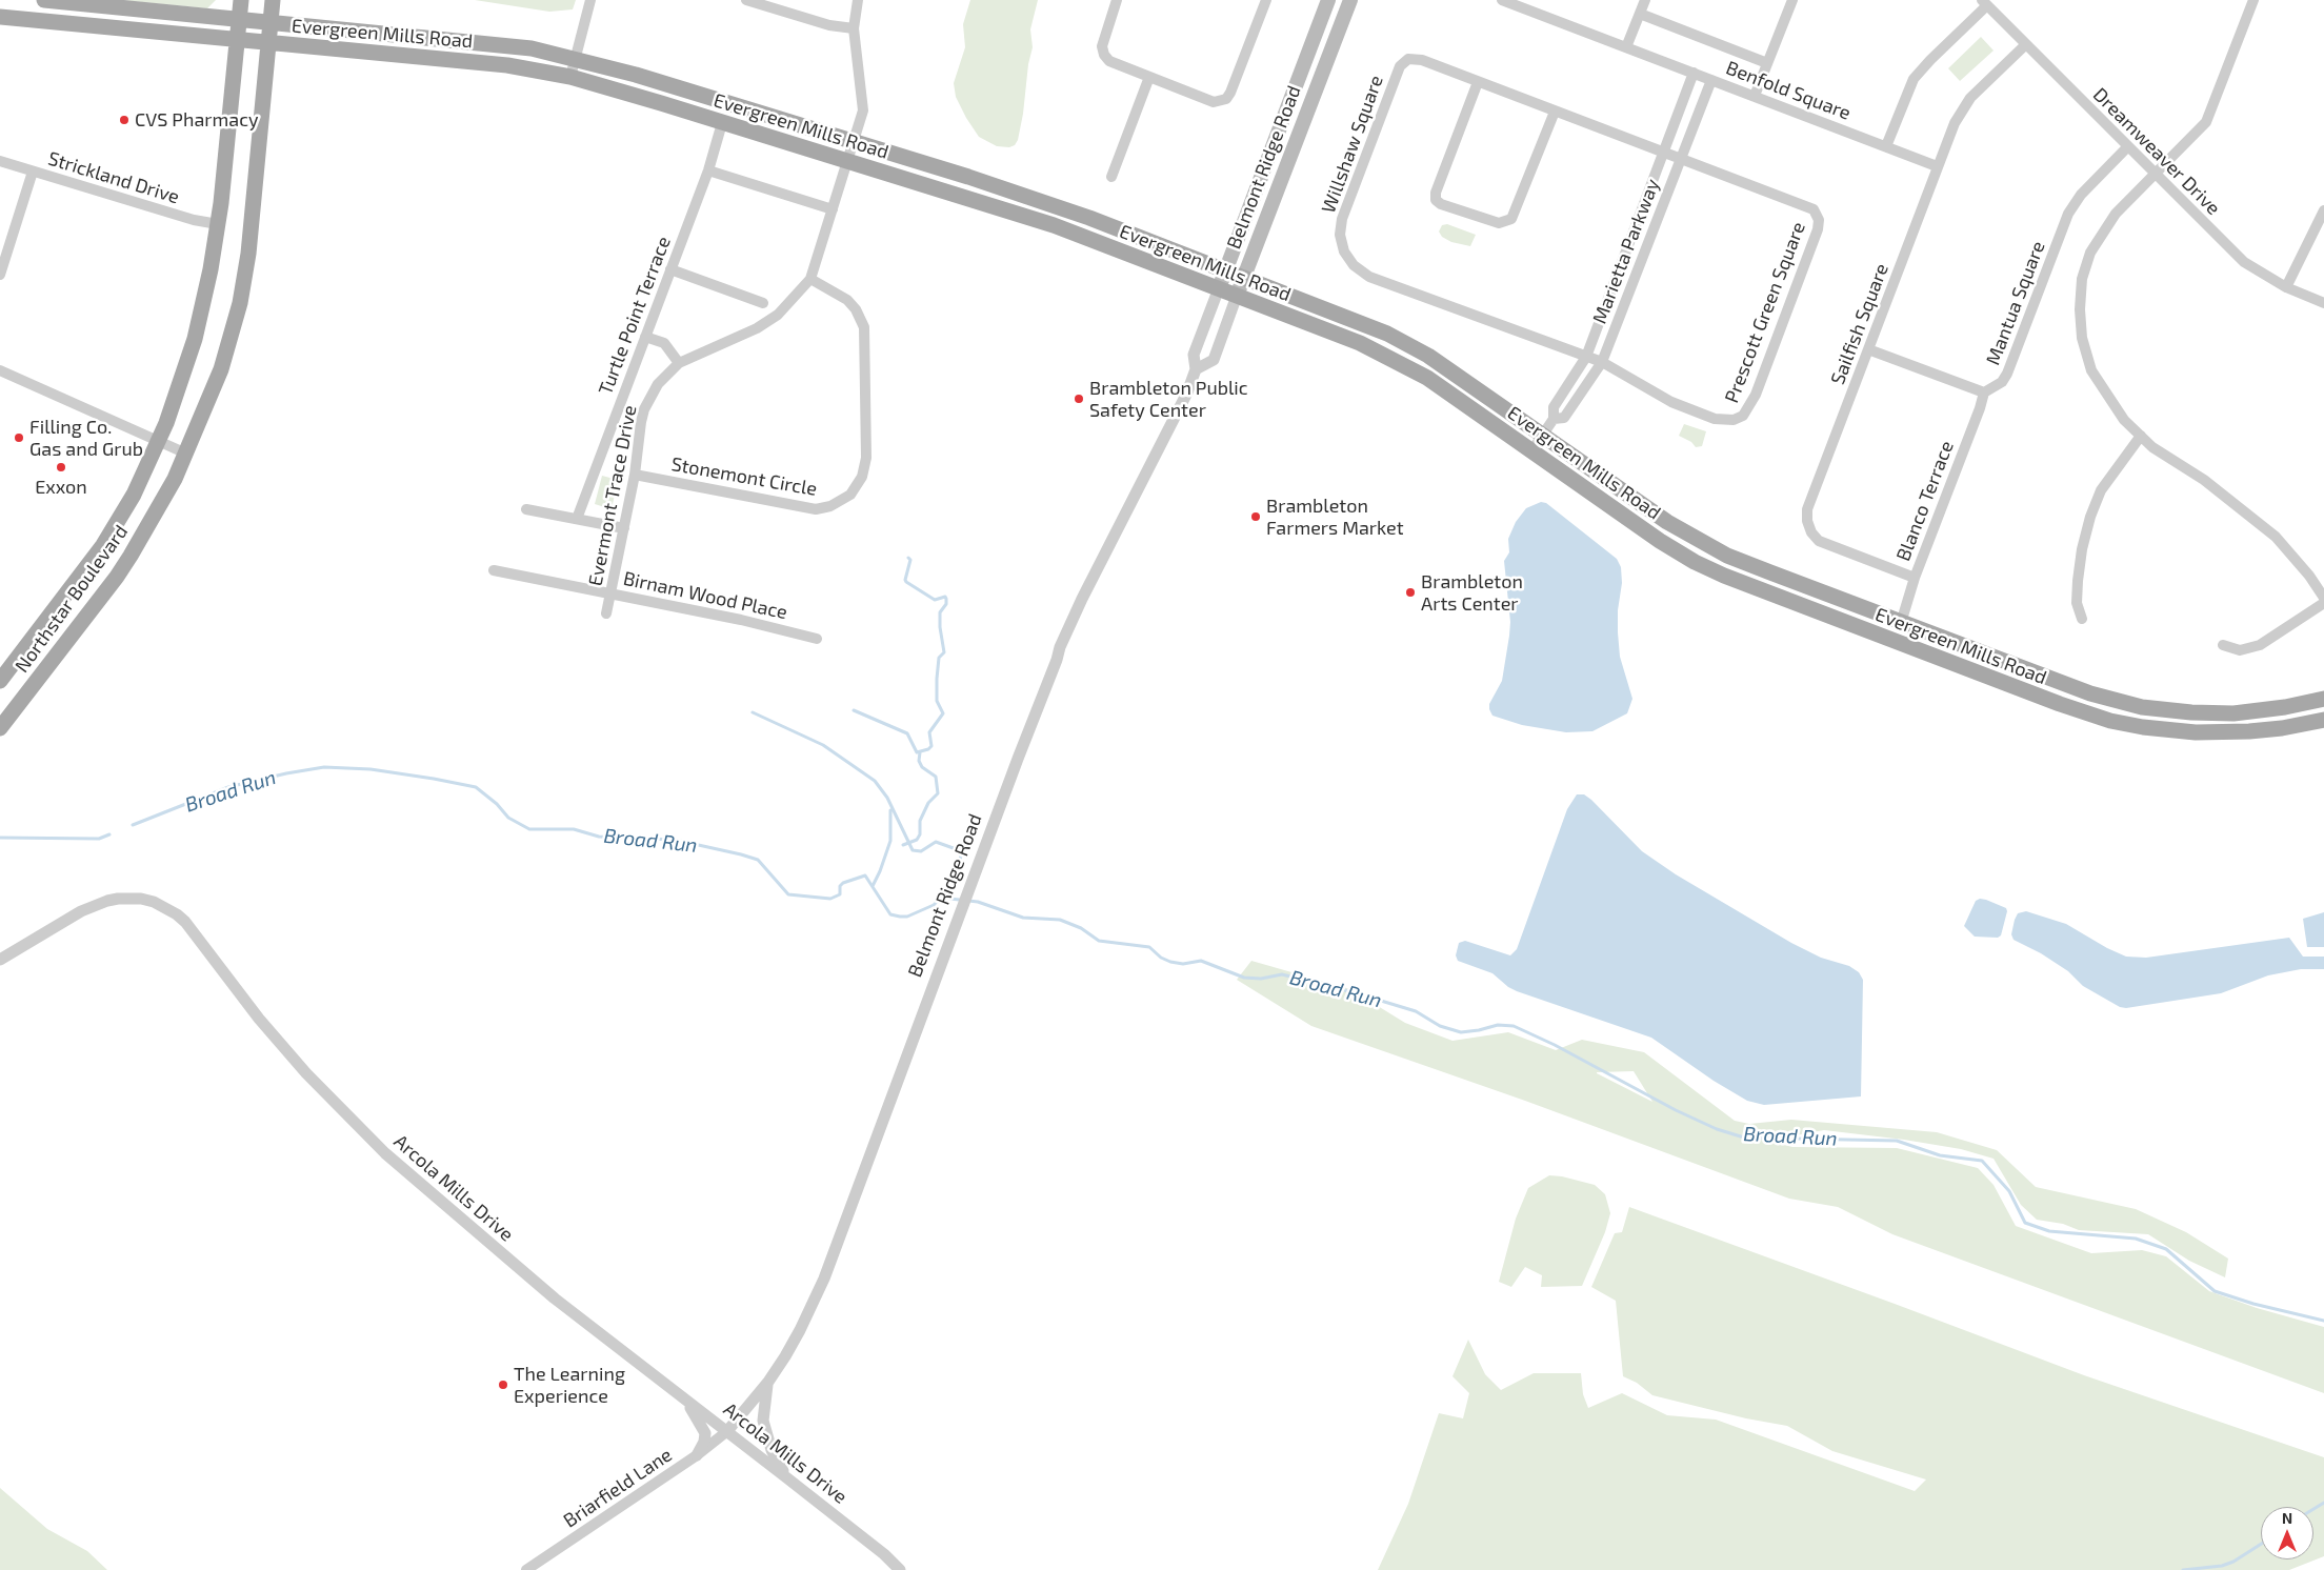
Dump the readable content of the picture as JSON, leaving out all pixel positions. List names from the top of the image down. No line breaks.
{"streets":{"main road":["Evergreen Mills Road","Belmont Ridge Road","Northstar Boulevard"],"street":["Benfold Square","Willshaw Square","Dreamweaver Drive","Strickland Drive","Marietta Parkway","Mantua Square","Prescott Green Square","Turtle Point Terrace","Sailfish Square","Stonemont Circle","Evermont Trace Drive","Blanco Terrace","Birnam Wood Place","Arcola Mills Drive","Briarfield Lane"]},"crossings":[["Evergreen Mills Road","Belmont Ridge Road"],["Evergreen Mills Road","Marietta Parkway"],["Evergreen Mills Road","Turtle Point Terrace"],["Evergreen Mills Road","Evermont Trace Drive"],["Evergreen Mills Road","Blanco Terrace"],["Evergreen Mills Road","Northstar Boulevard"],["Benfold Square","Marietta Parkway"],["Benfold Square","Sailfish Square"],["Willshaw Square","Marietta Parkway"],["Willshaw Square","Prescott Green Square"],["Dreamweaver Drive","Mantua Square"],["Dreamweaver Drive","Sailfish Square"],["Belmont Ridge Road","Arcola Mills Drive"],["Belmont Ridge Road","Briarfield Lane"],["Strickland Drive","Northstar Boulevard"],["Marietta Parkway","Prescott Green Square"],["Mantua Square","Blanco Terrace"],["Sailfish Square","Blanco Terrace"],["Stonemont Circle","Evermont Trace Drive"],["Evermont Trace Drive","Birnam Wood Place"],["Arcola Mills Drive","Briarfield Lane"]],"water":["Broad Run"],"places":["CVS Pharmacy","Brambleton Public Safety Center","Filling Co. Gas and Grub","Exxon","Brambleton Farmers Market","Brambleton Arts Center","The Learning Experience"],"north":"top"}
